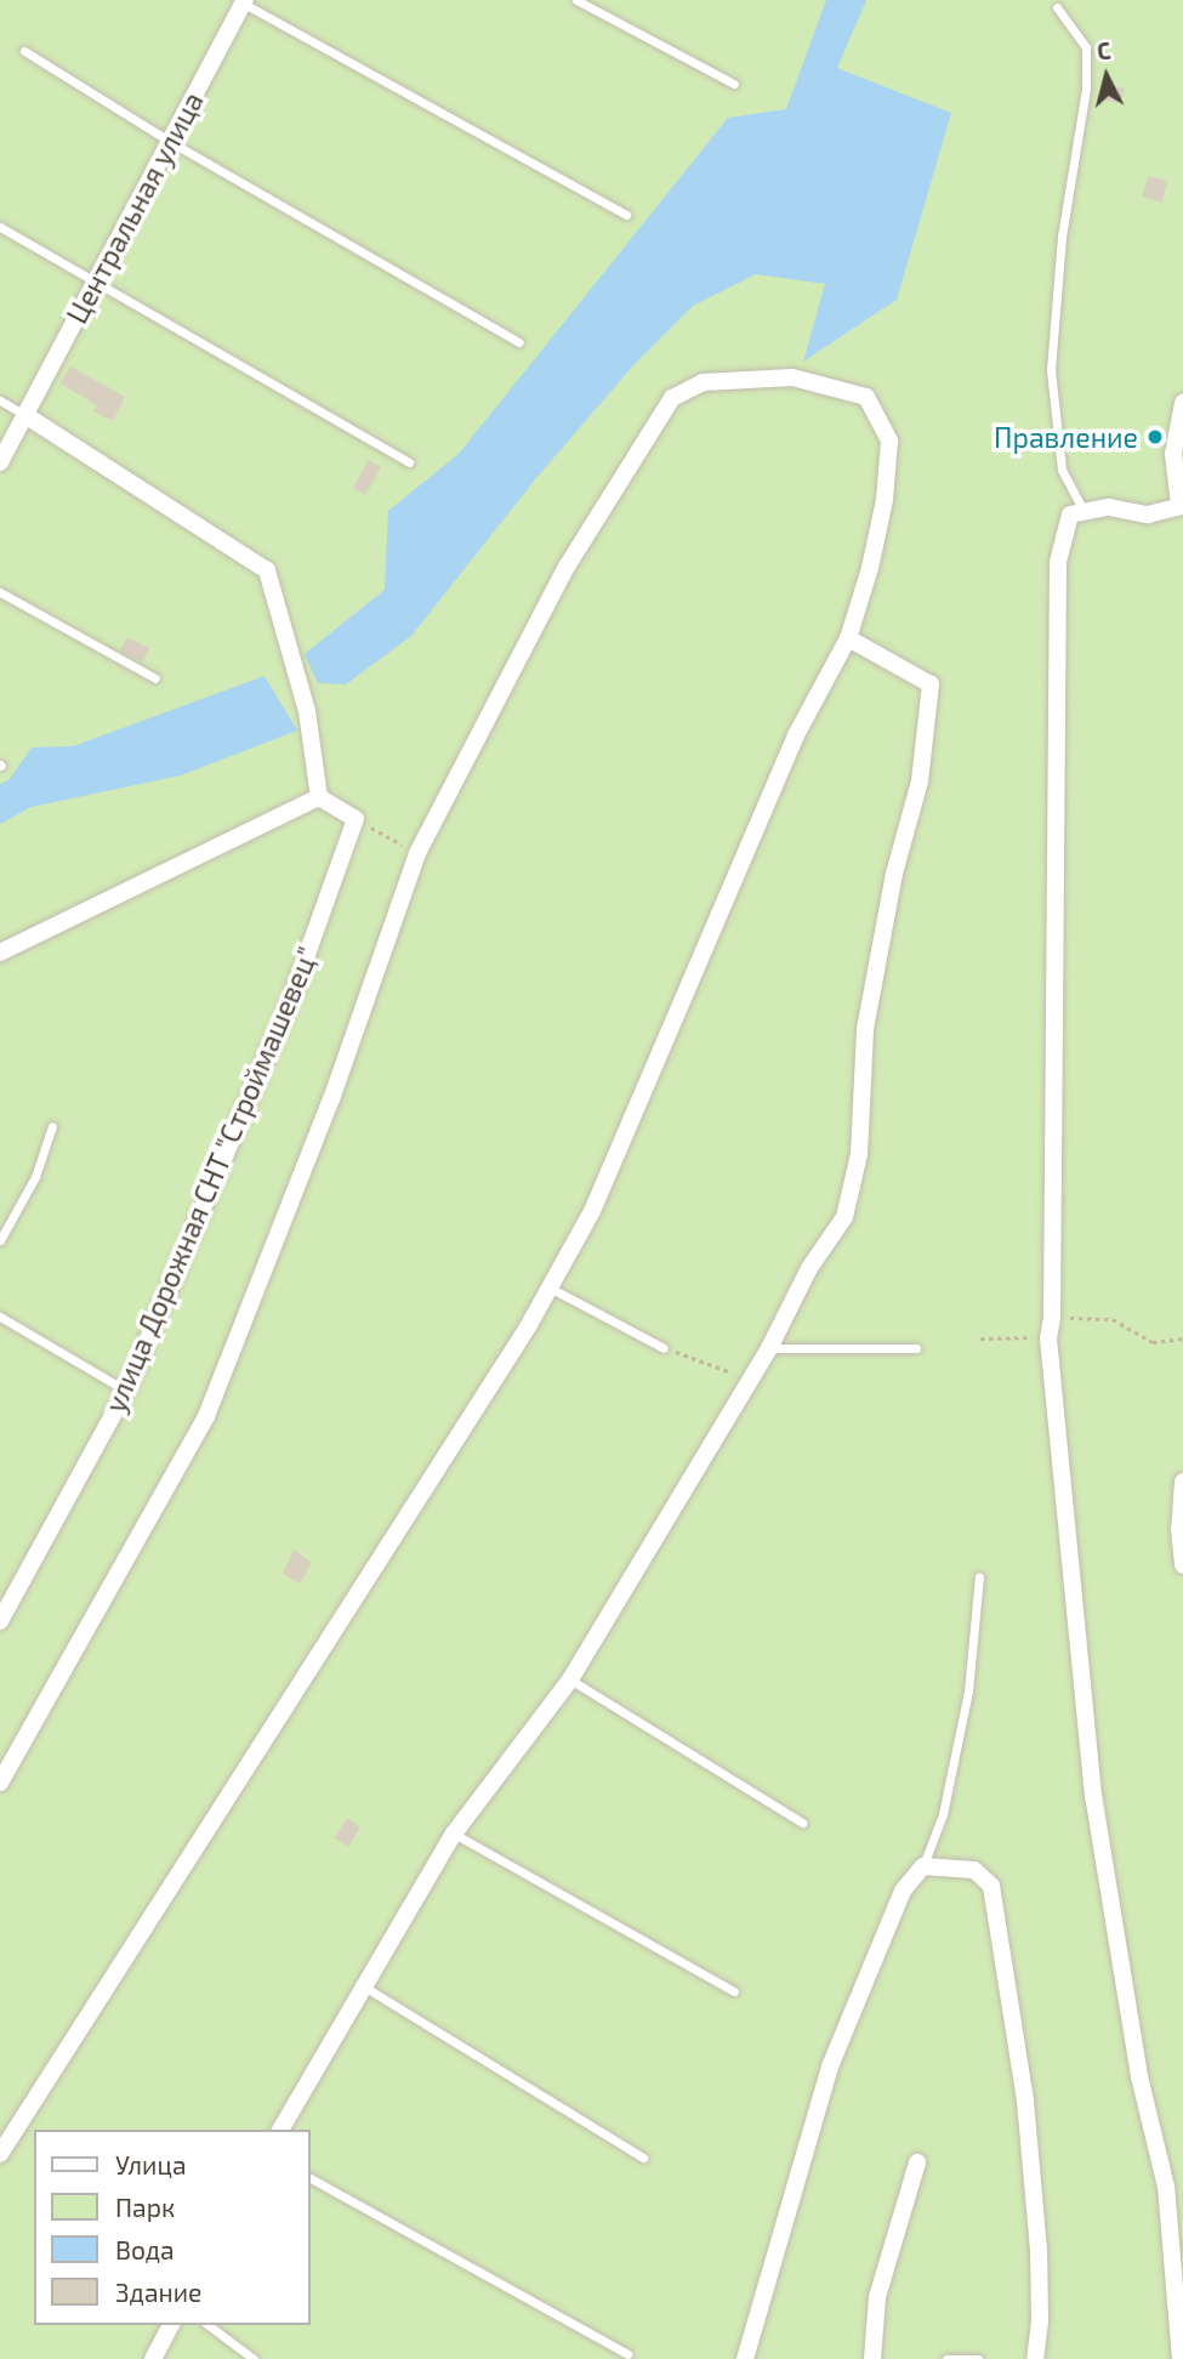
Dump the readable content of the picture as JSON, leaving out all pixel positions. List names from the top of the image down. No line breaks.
{"streets":{"street":["Центральная улица","улица Дорожная СНТ \"Строймашевец\""]},"places":["Правление"],"legend":["Улица","Парк","Вода","Здание"],"north":"top"}
